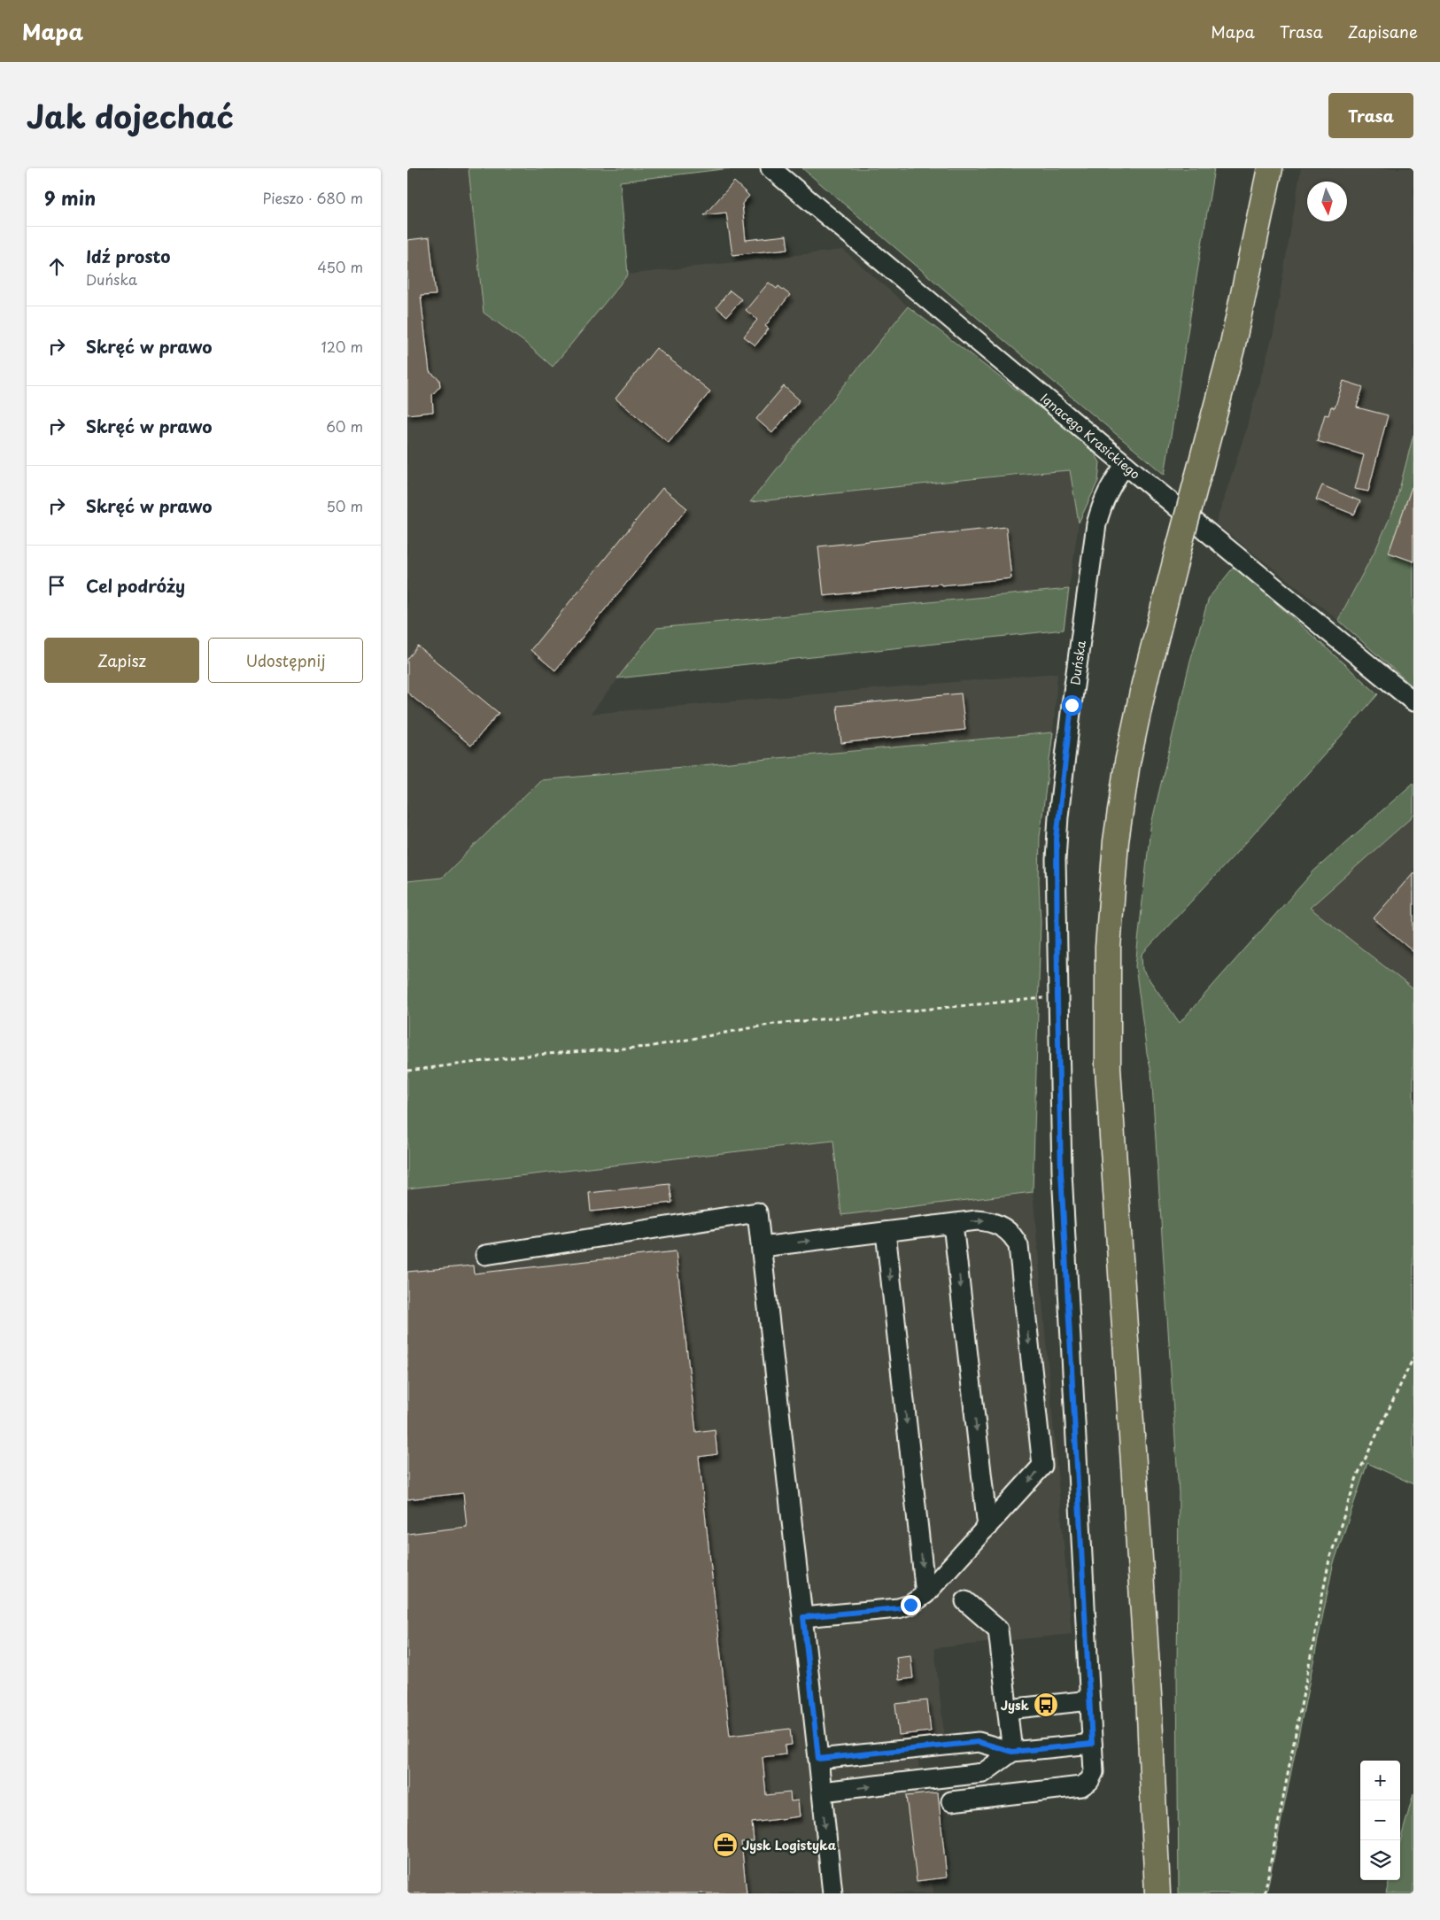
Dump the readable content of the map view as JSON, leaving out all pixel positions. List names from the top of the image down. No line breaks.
{"streets":{"street":["Ignacego Krasickiego","Duńska"]},"crossings":[["Ignacego Krasickiego","Duńska"]],"places":{"bus stop":["Jysk"],"office":["Jysk Logistyka"]},"north":"bottom","page":{"header":"Mapa","nav":["Mapa","Trasa","Zapisane"],"title":"Jak dojechać","buttons":["Trasa",["Zapisz","Udostępnij"]],"heading":["9 min","Pieszo · 680 m"],"list":[["Idź prosto","Duńska","450 m"],["Skręć w prawo","120 m"],["Skręć w prawo","60 m"],["Skręć w prawo","50 m"],"Cel podróży"],"map_buttons":["+","−"]}}
